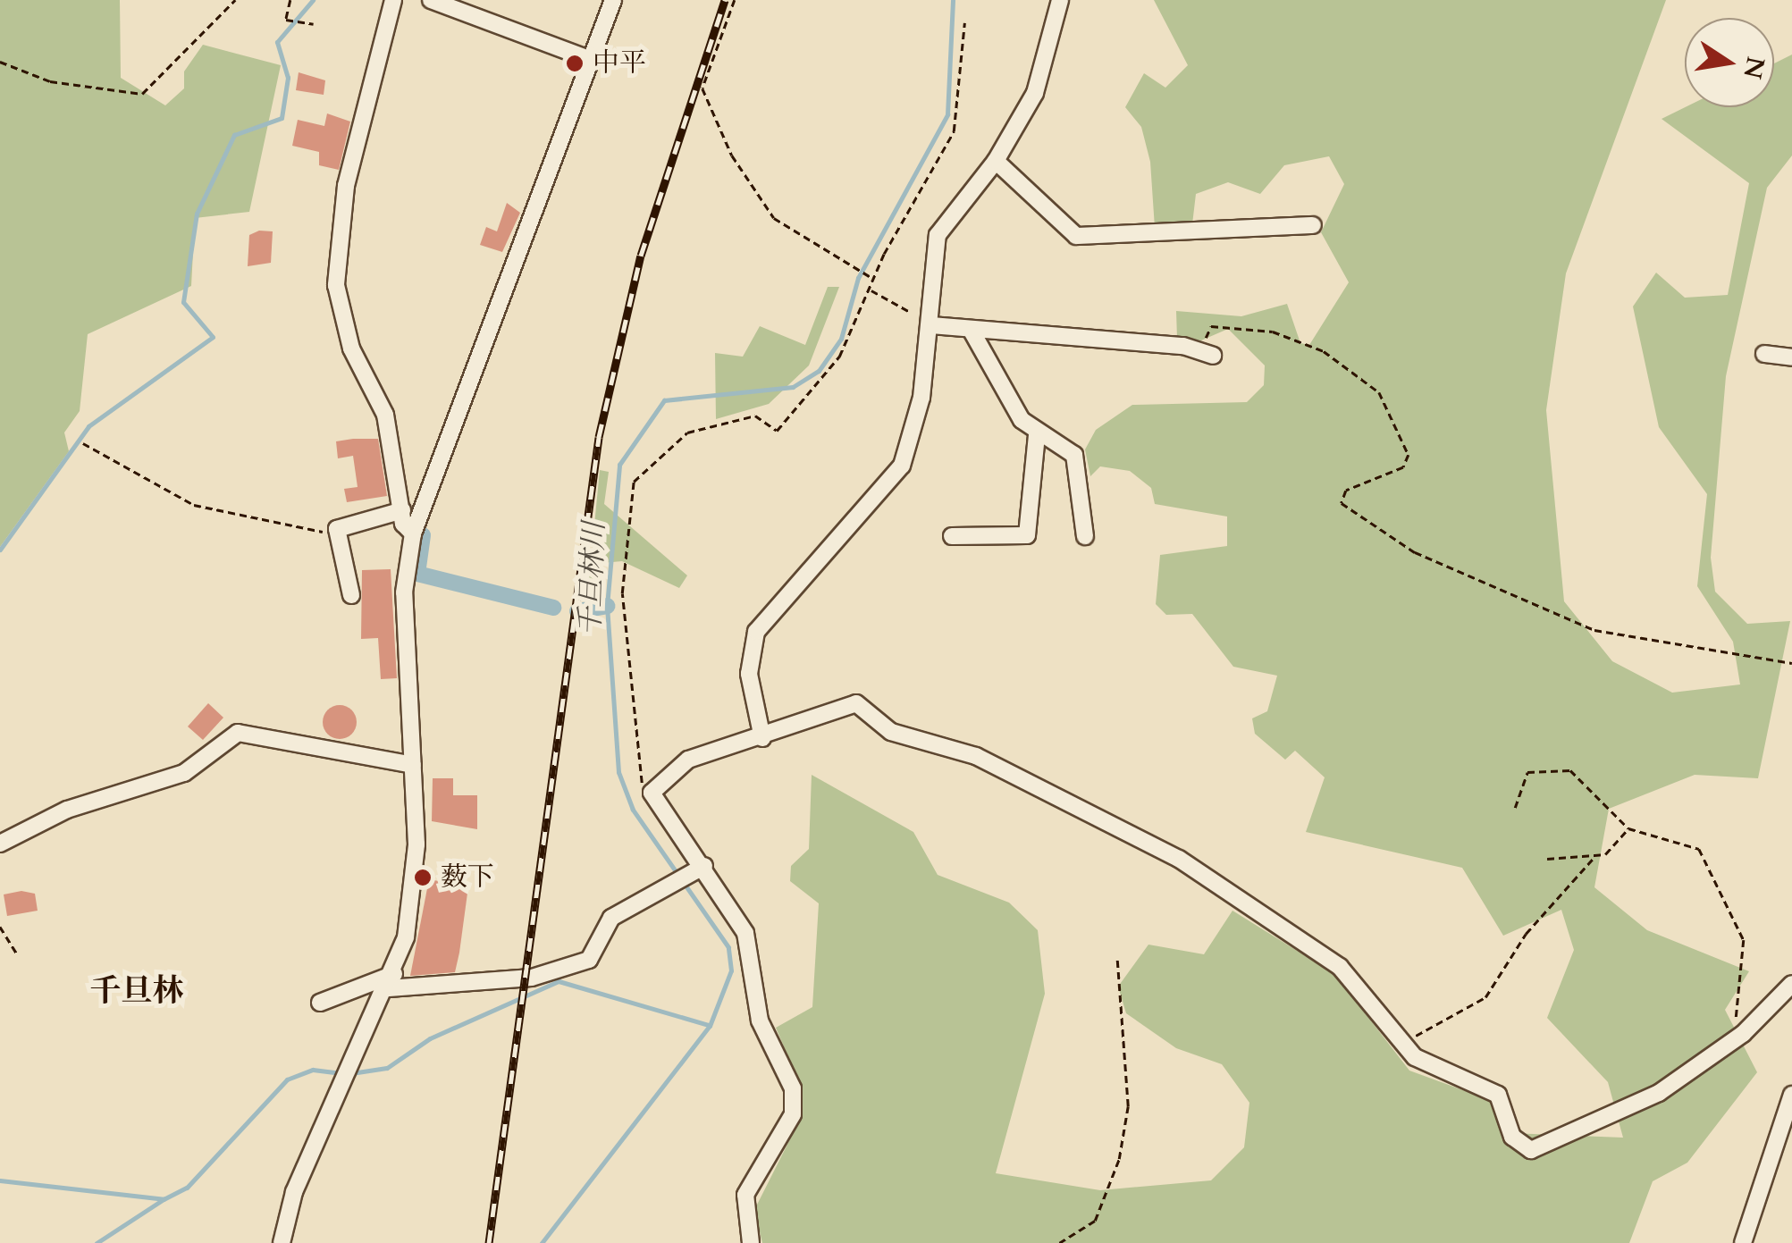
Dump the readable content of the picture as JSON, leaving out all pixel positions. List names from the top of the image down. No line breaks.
{"districts":["千旦林"],"water":["千旦林川"],"places":["中平","薮下"],"north":"right"}
